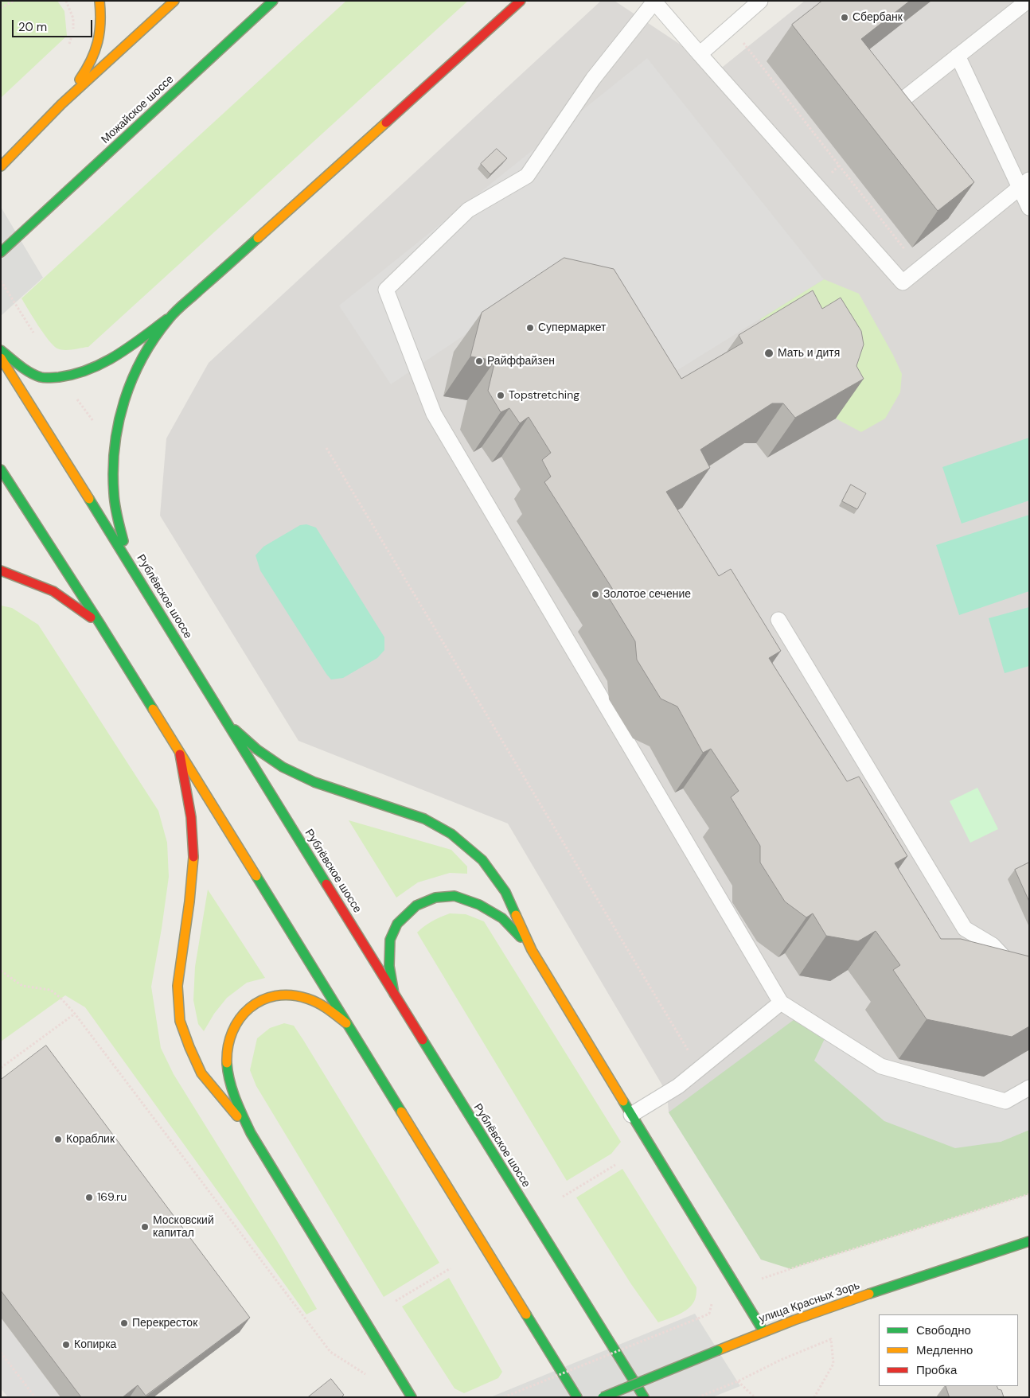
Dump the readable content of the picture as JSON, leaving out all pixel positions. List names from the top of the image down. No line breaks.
{"streets":{"main road":["Можайское шоссе","Рублёвское шоссе","улица Красных Зорь"]},"places":["Сбербанк","Супермаркет","Мать и дитя","Райффайзен","Topstretching","Золотое сечение","Кораблик","169.ru","Московский капитал","Перекресток","Копирка"],"legend":["Свободно","Медленно","Пробка"],"scale_bar":"20 m"}
